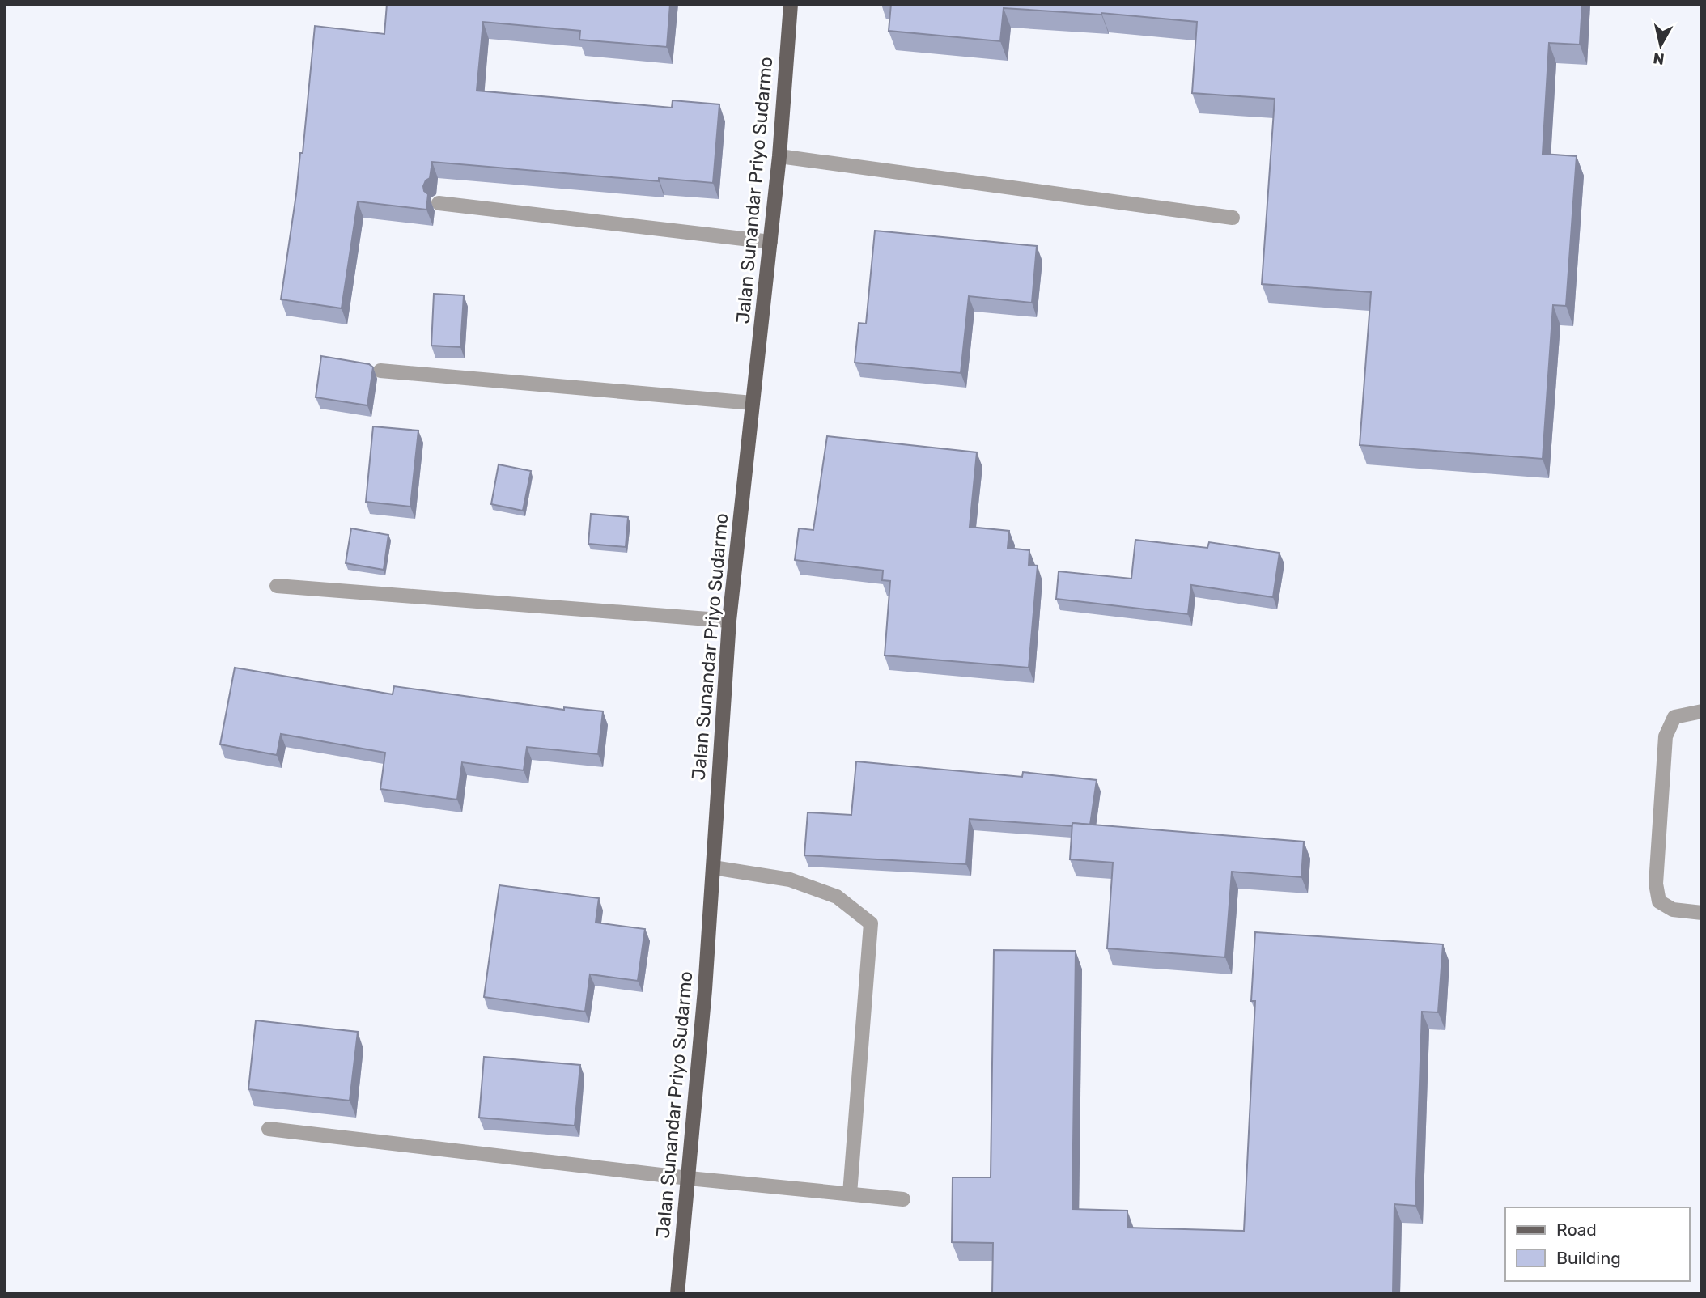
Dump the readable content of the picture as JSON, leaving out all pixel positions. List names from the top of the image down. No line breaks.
{"streets":{"main road":["Jalan Sunandar Priyo Sudarmo"]},"legend":["Road","Building"],"north":"bottom"}
